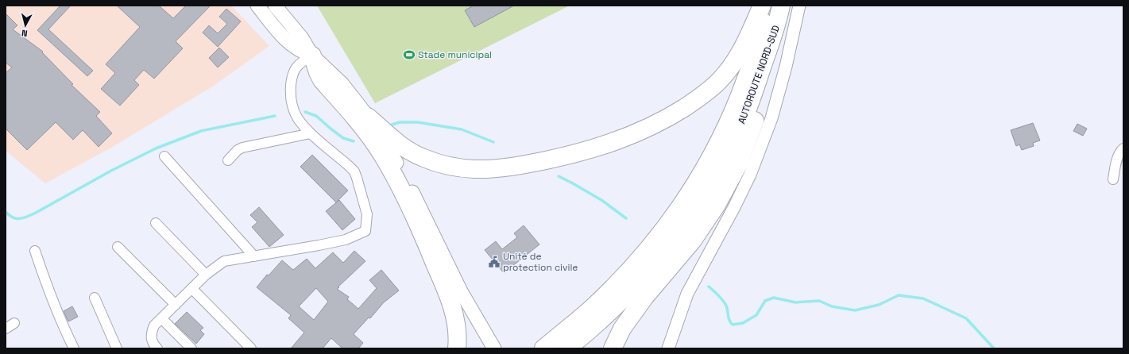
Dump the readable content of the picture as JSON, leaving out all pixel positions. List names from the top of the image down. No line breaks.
{"streets":{"highway":["AUTOROUTE NORD-SUD"]},"places":{"sports":["Stade municipal"],"public building":["Unité de protection civile"]},"north":"bottom"}
